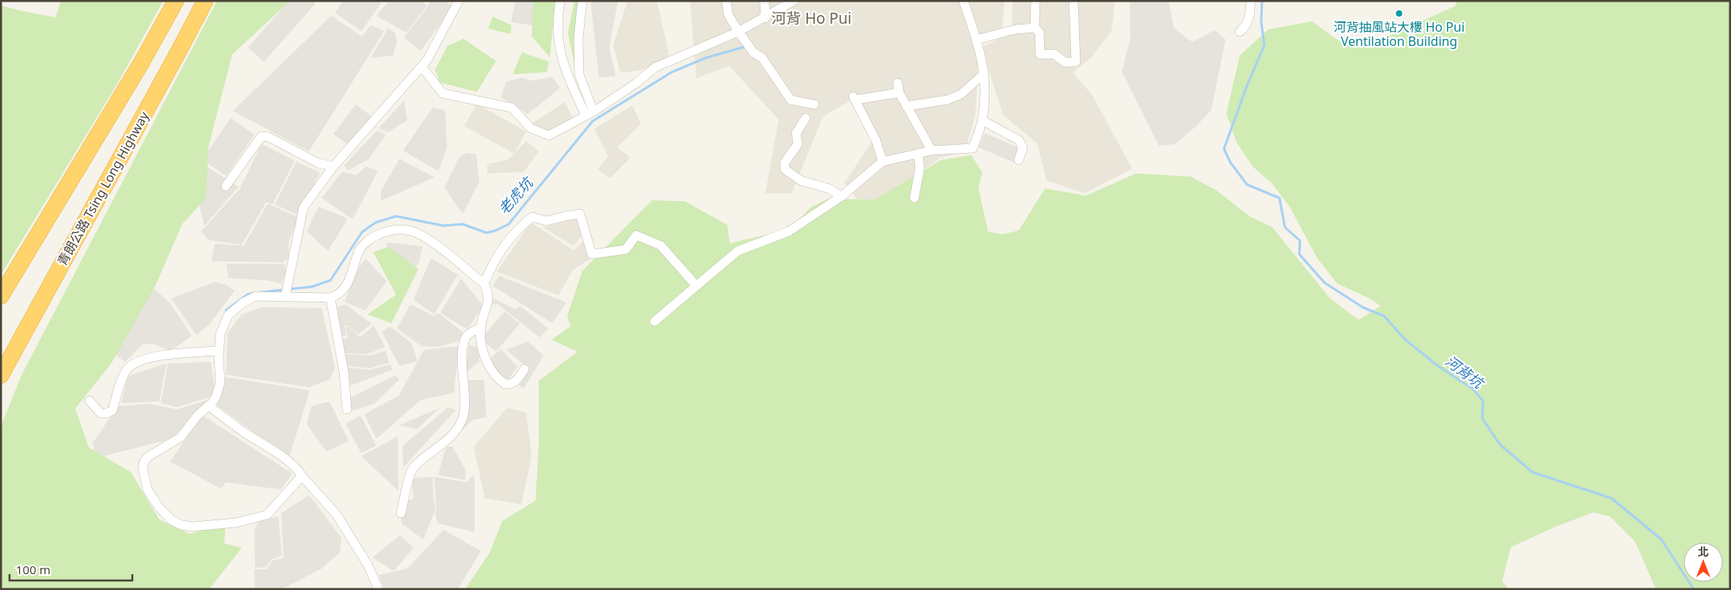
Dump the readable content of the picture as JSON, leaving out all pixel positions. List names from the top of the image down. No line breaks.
{"streets":{"highway":["青朗公路 Tsing Long Highway"]},"districts":["河背 Ho Pui"],"water":["老虎坑","河背坑"],"places":["河背抽風站大樓 Ho Pui Ventilation Building"],"scale_bar":"100 m","north":"top"}
